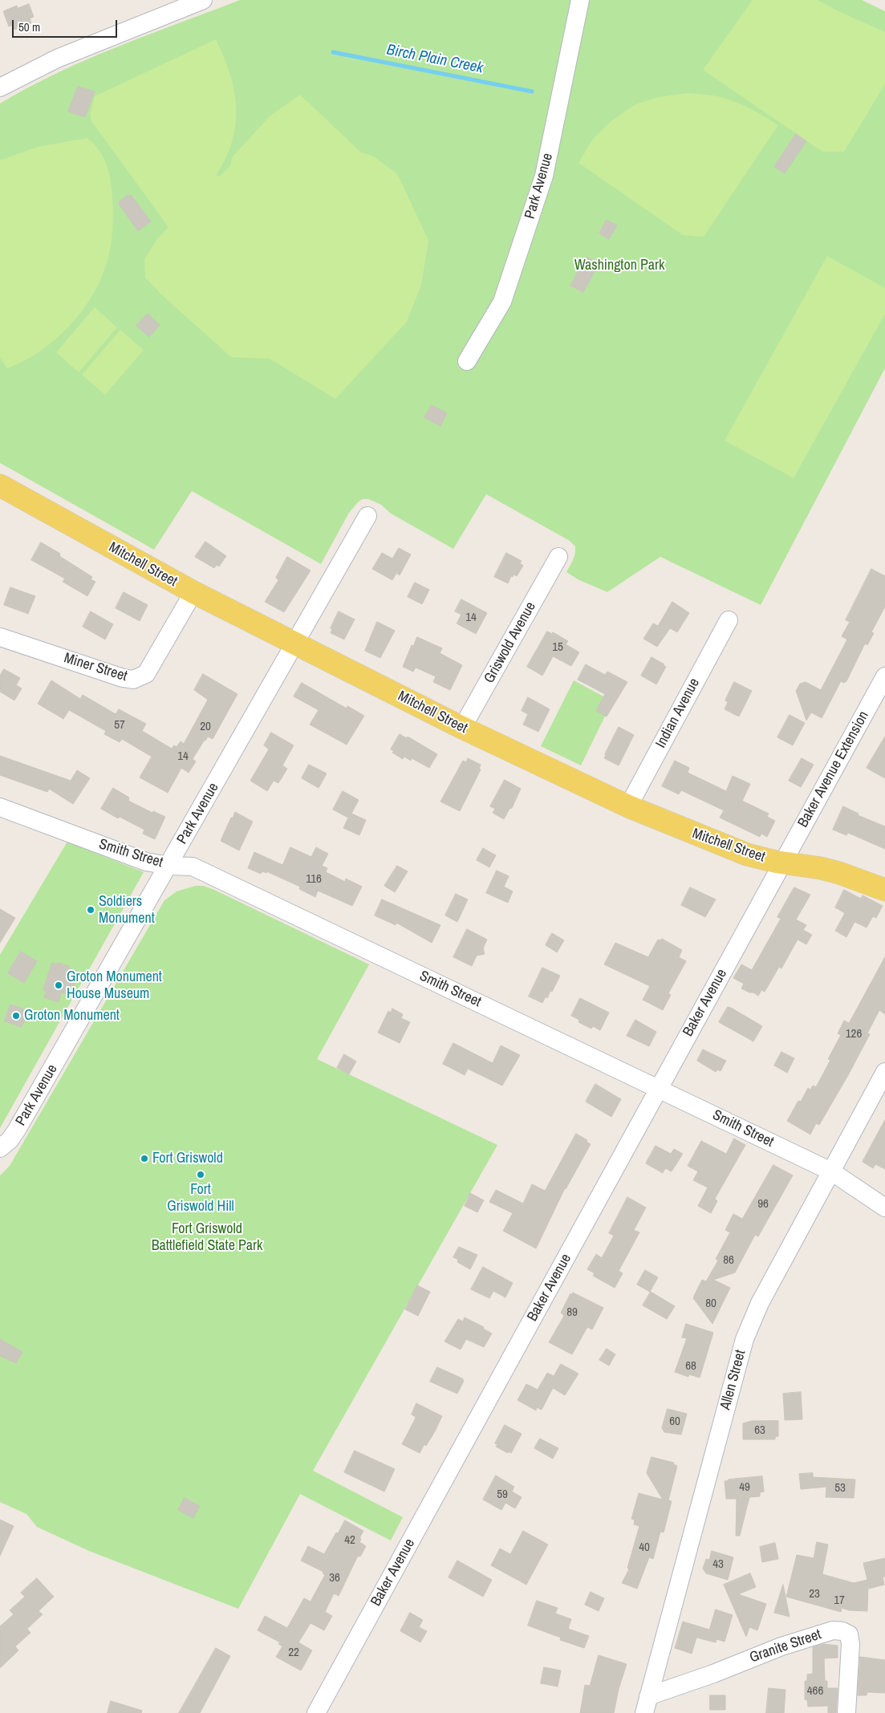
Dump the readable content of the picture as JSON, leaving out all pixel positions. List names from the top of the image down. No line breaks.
{"streets":{"main road":["Mitchell Street"],"street":["Park Avenue","Griswold Avenue","Miner Street","Indian Avenue","Baker Avenue Extension","Smith Street","Baker Avenue","Allen Street","Granite Street"]},"crossings":[["Park Avenue","Mitchell Street"],["Park Avenue","Smith Street"],["Mitchell Street","Griswold Avenue"],["Mitchell Street","Miner Street"],["Mitchell Street","Indian Avenue"],["Mitchell Street","Baker Avenue Extension"],["Mitchell Street","Baker Avenue"],["Baker Avenue Extension","Baker Avenue"],["Smith Street","Baker Avenue"],["Smith Street","Allen Street"],["Allen Street","Granite Street"]],"water":["Birch Plain Creek"],"parks":["Washington Park","Fort Griswold Battlefield State Park"],"places":["Soldiers Monument","Groton Monument House Museum","Groton Monument","Fort Griswold","Fort Griswold Hill"],"house_numbers":["14","15","57","20","14","116","126","96","86","80","89","68","60","63","49","53","59","42","40","43","36","23","17","22","466"],"scale_bar":"50 m"}
